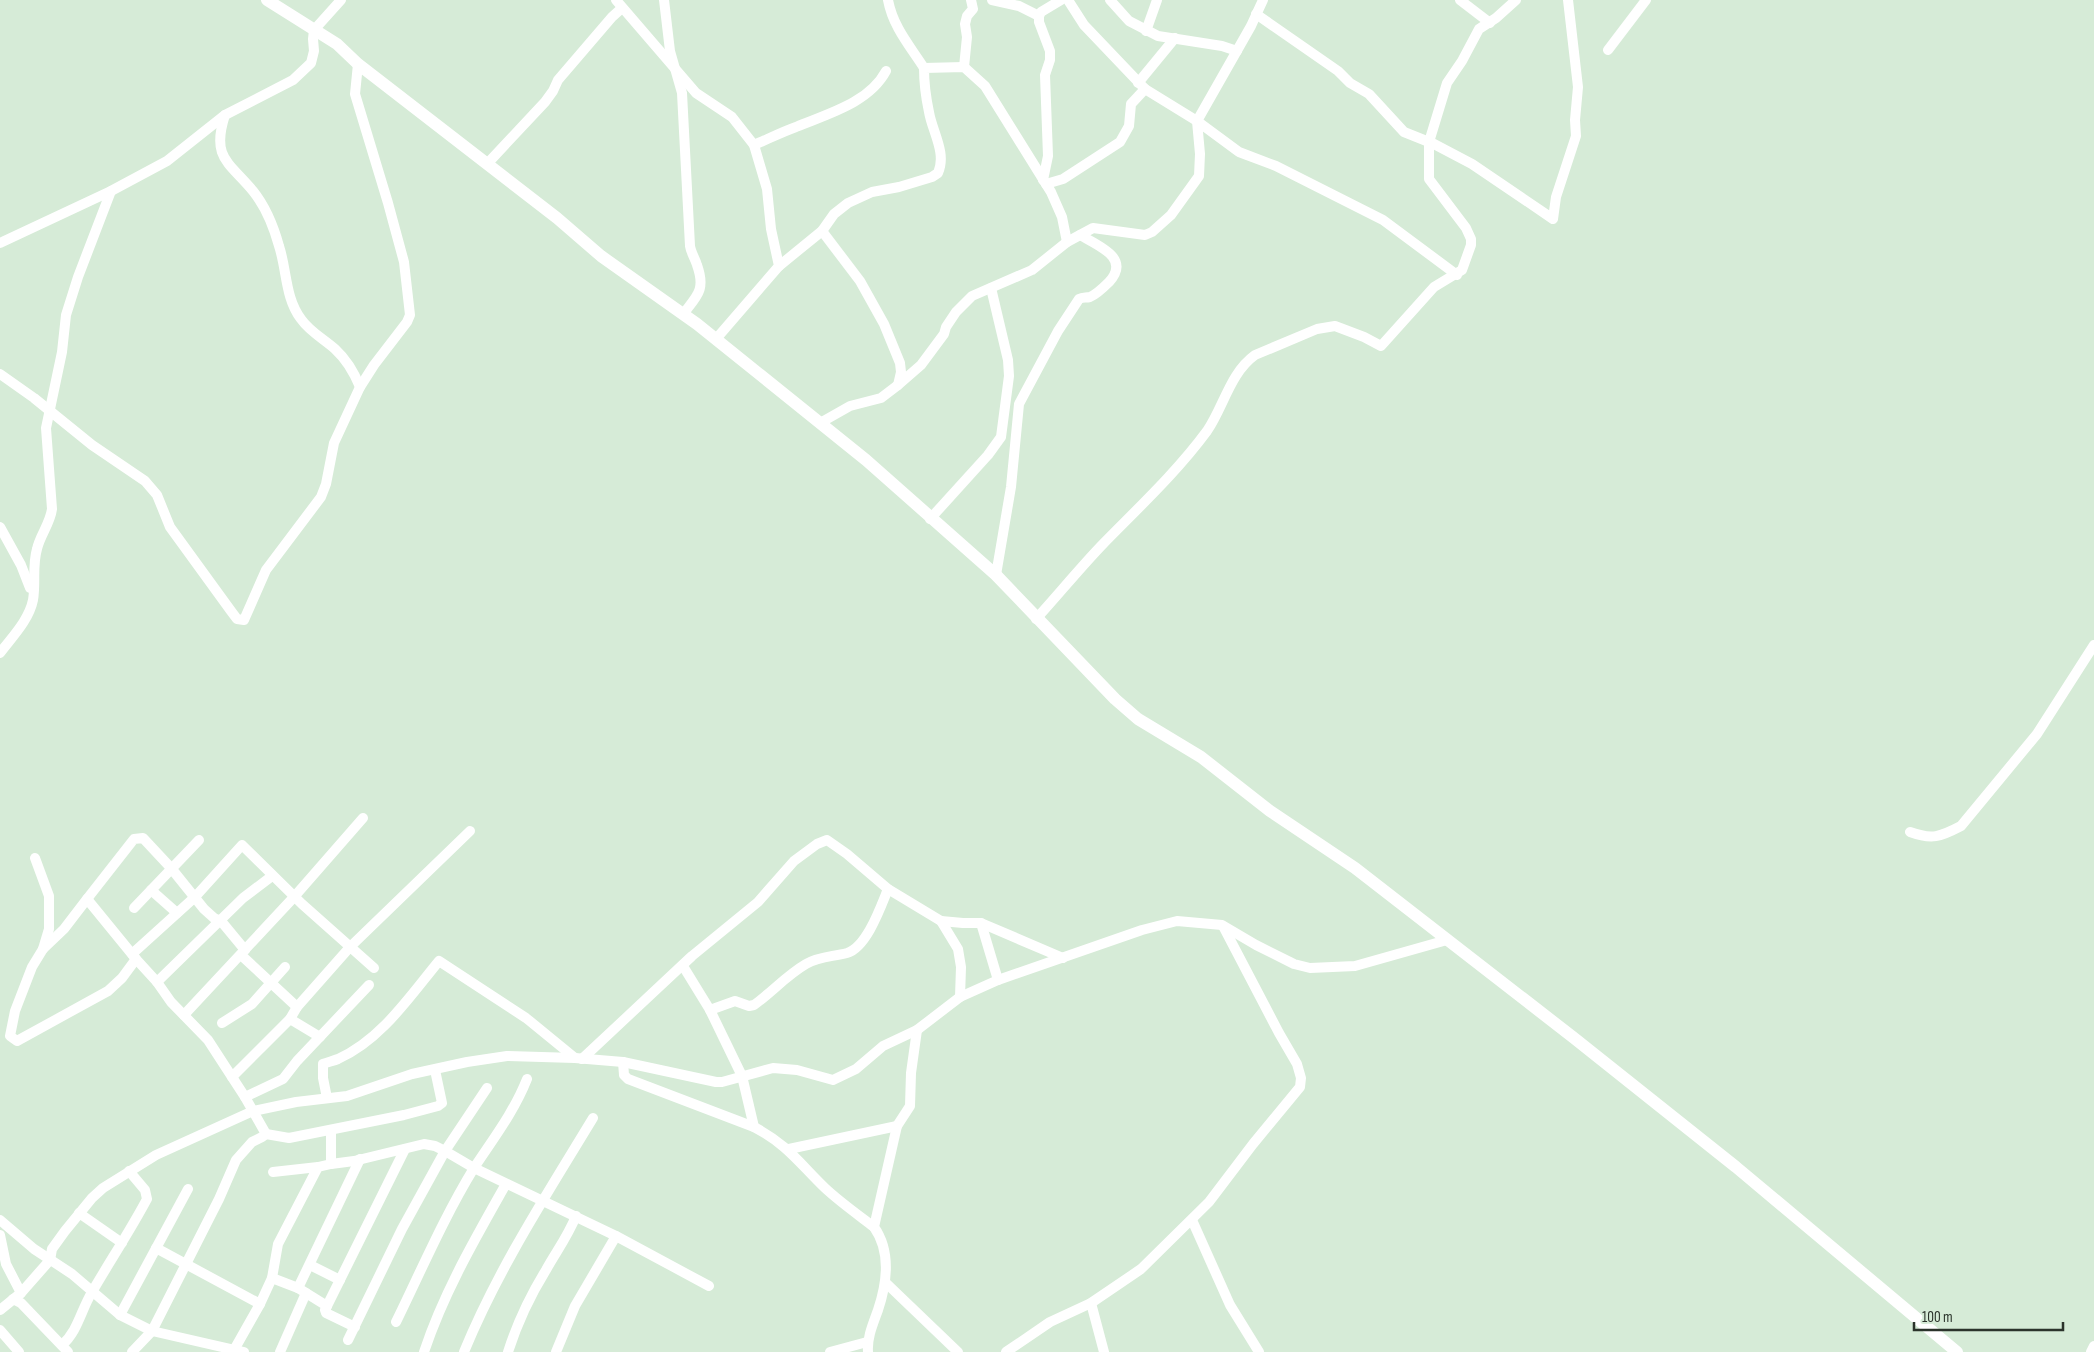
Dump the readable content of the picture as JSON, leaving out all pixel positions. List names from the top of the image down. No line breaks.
{"scale_bar":"100 m"}
